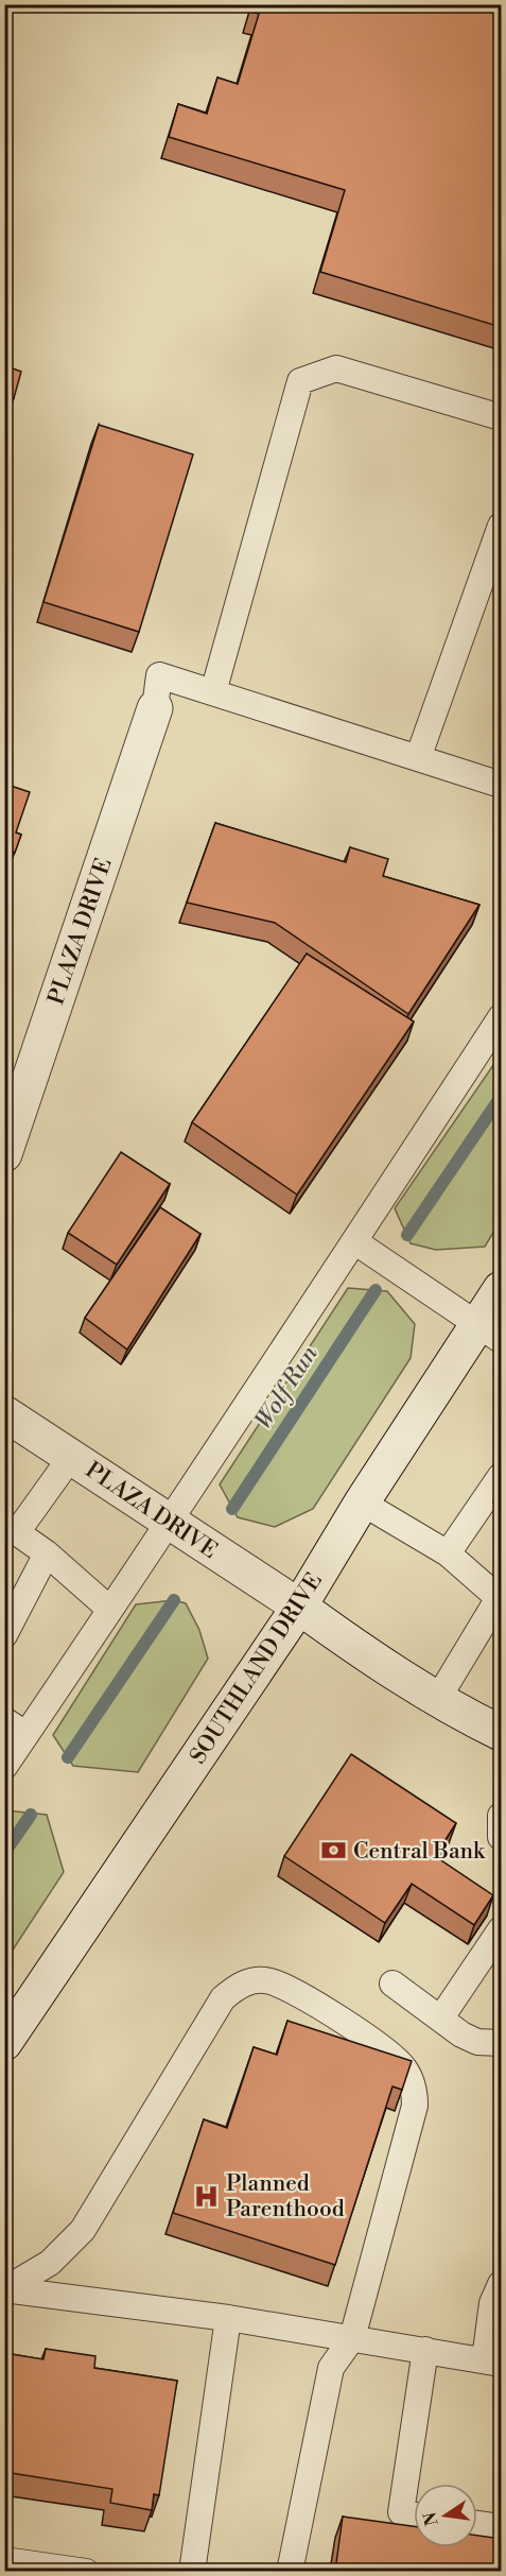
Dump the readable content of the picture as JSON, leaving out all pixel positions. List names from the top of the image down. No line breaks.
{"streets":{"street":["PLAZA DRIVE","SOUTHLAND DRIVE"]},"crossings":[["PLAZA DRIVE","SOUTHLAND DRIVE"]],"water":["Wolf Run"],"places":{"bank":["Central Bank"],"hospital":["Planned Parenthood"]},"north":"left"}
